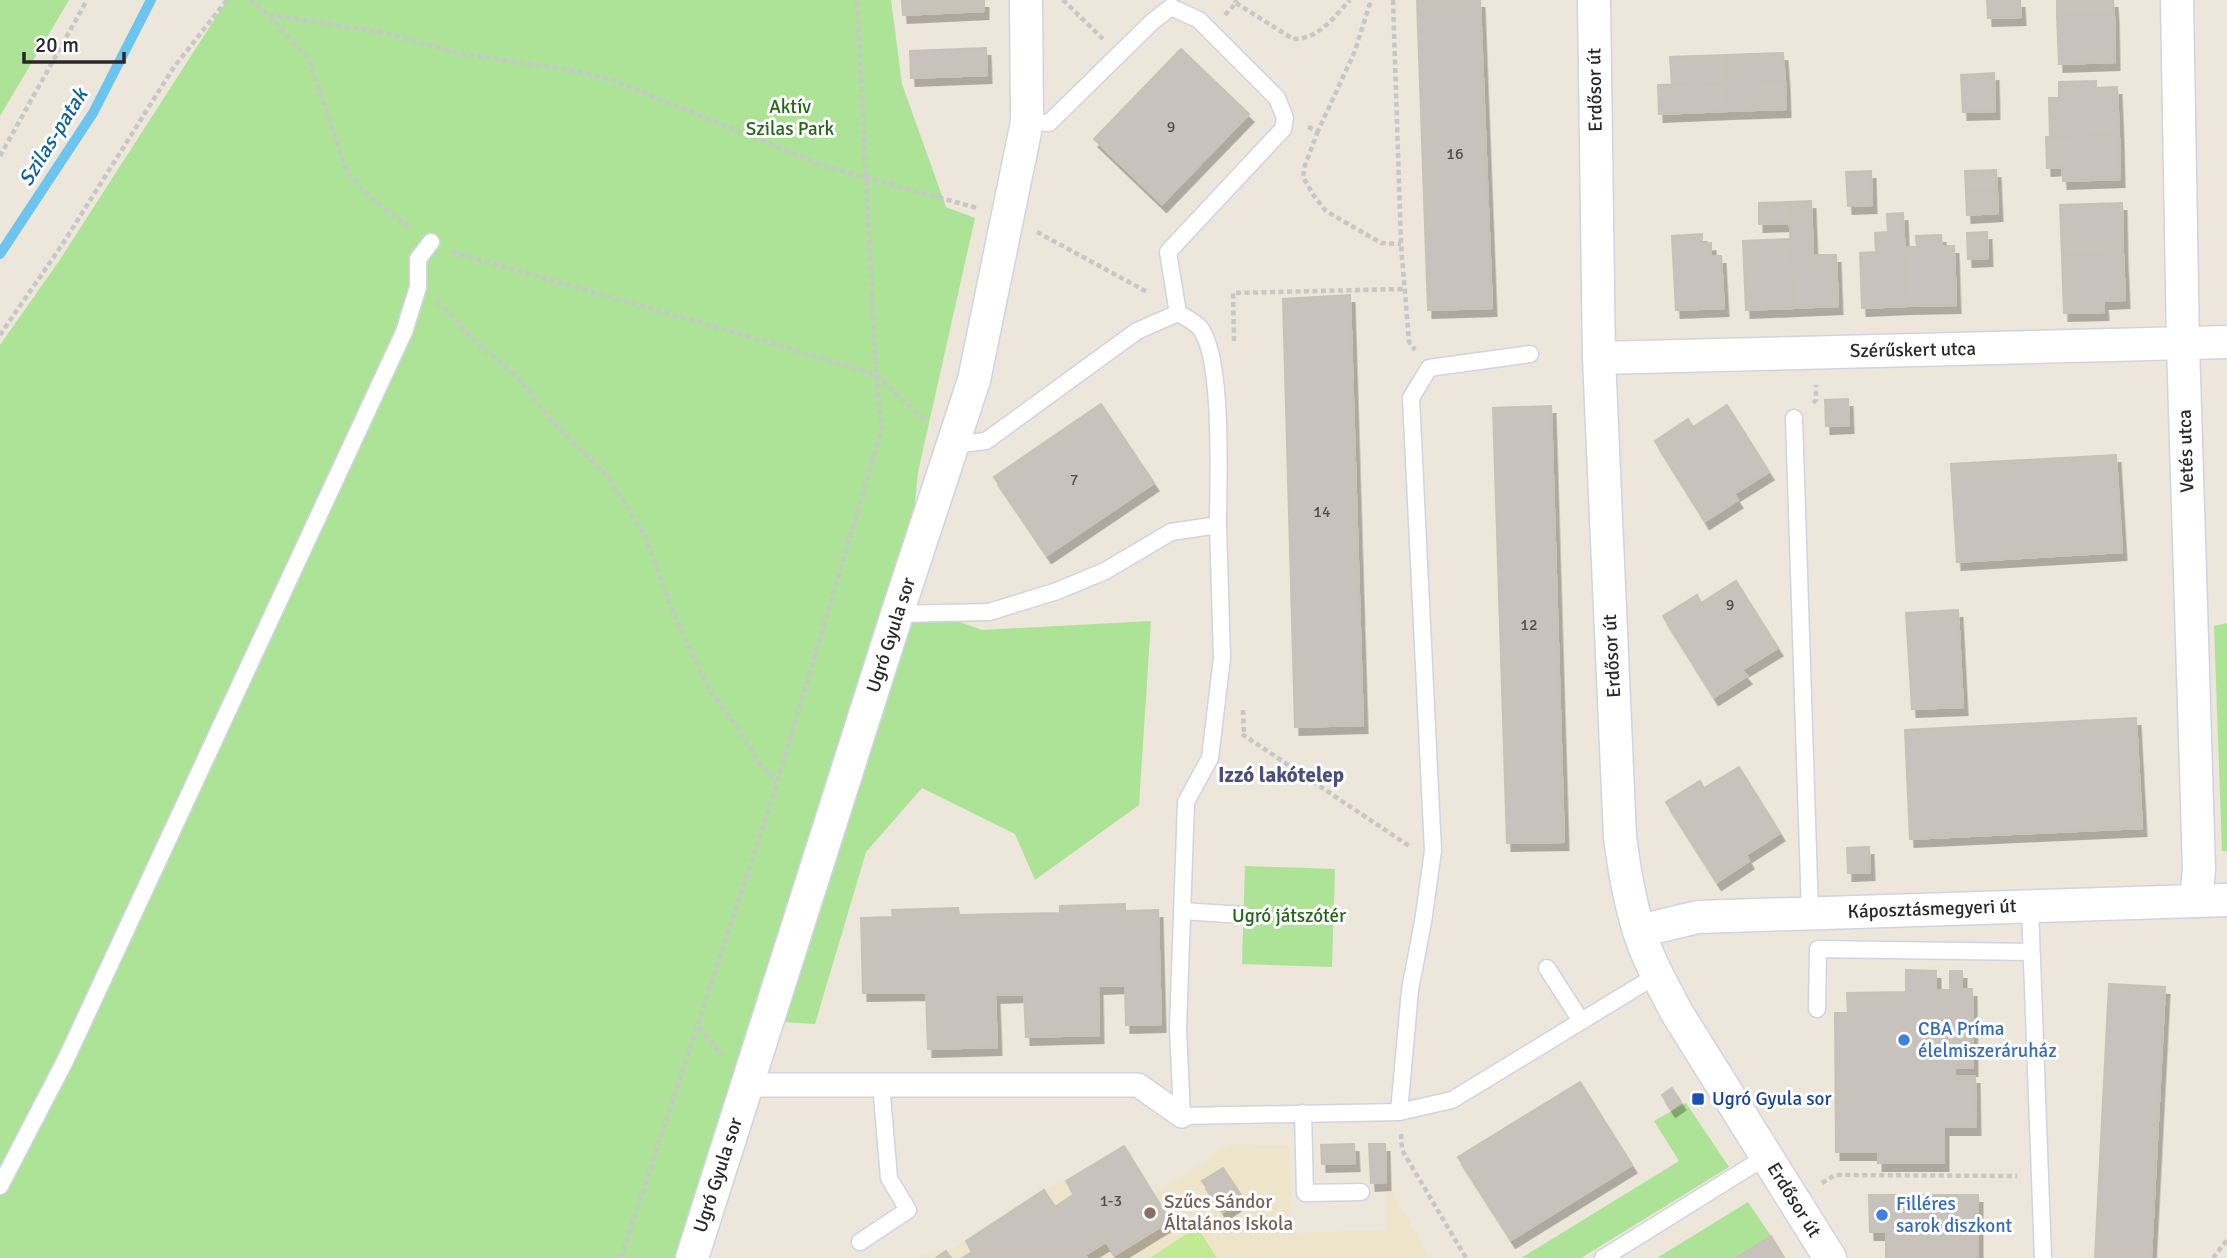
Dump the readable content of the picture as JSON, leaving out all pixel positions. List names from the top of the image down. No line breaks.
{"streets":{"street":["Erdősor út","Szérűskert utca","Vetés utca","Ugró Gyula sor","Káposztásmegyeri út"]},"crossings":[["Erdősor út","Szérűskert utca"],["Erdősor út","Káposztásmegyeri út"],["Szérűskert utca","Vetés utca"],["Vetés utca","Káposztásmegyeri út"]],"districts":["Izzó lakótelep"],"water":["Szilas-patak"],"parks":["Aktív Szilas Park","Ugró játszótér"],"places":{"other":["CBA Príma élelmiszeráruház","Szűcs Sándor Általános Iskola","Filléres sarok diszkont"],"transit":["Ugró Gyula sor"]},"house_numbers":["9","16","7","14","9","12","1-3"],"scale_bar":"20 m"}
